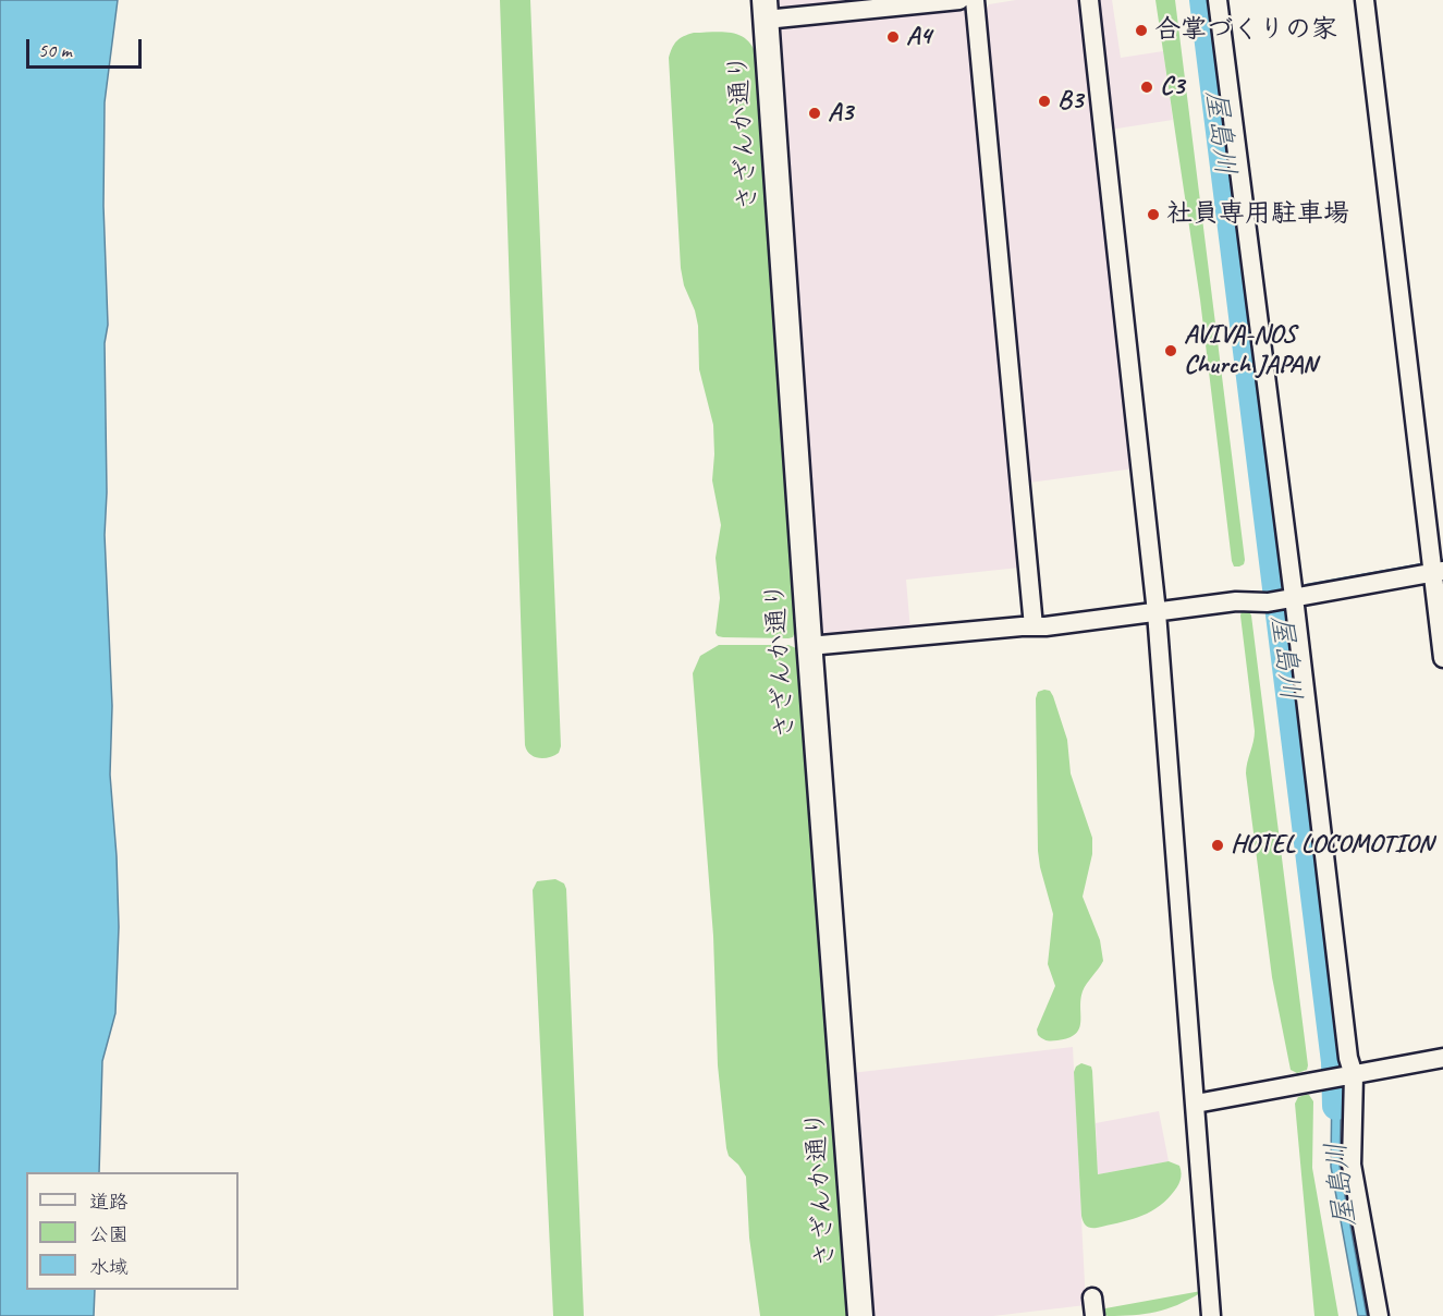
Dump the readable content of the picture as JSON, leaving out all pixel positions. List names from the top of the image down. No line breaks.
{"streets":{"street":["さざんか通り"]},"water":["屋島川"],"places":["合掌づくりの家","A4","C3","B3","A3","社員専用駐車場","AVIVA-NOS Church JAPAN","HOTEL LOCOMOTION"],"legend":["道路","公園","水域"],"scale_bar":"50 m"}
